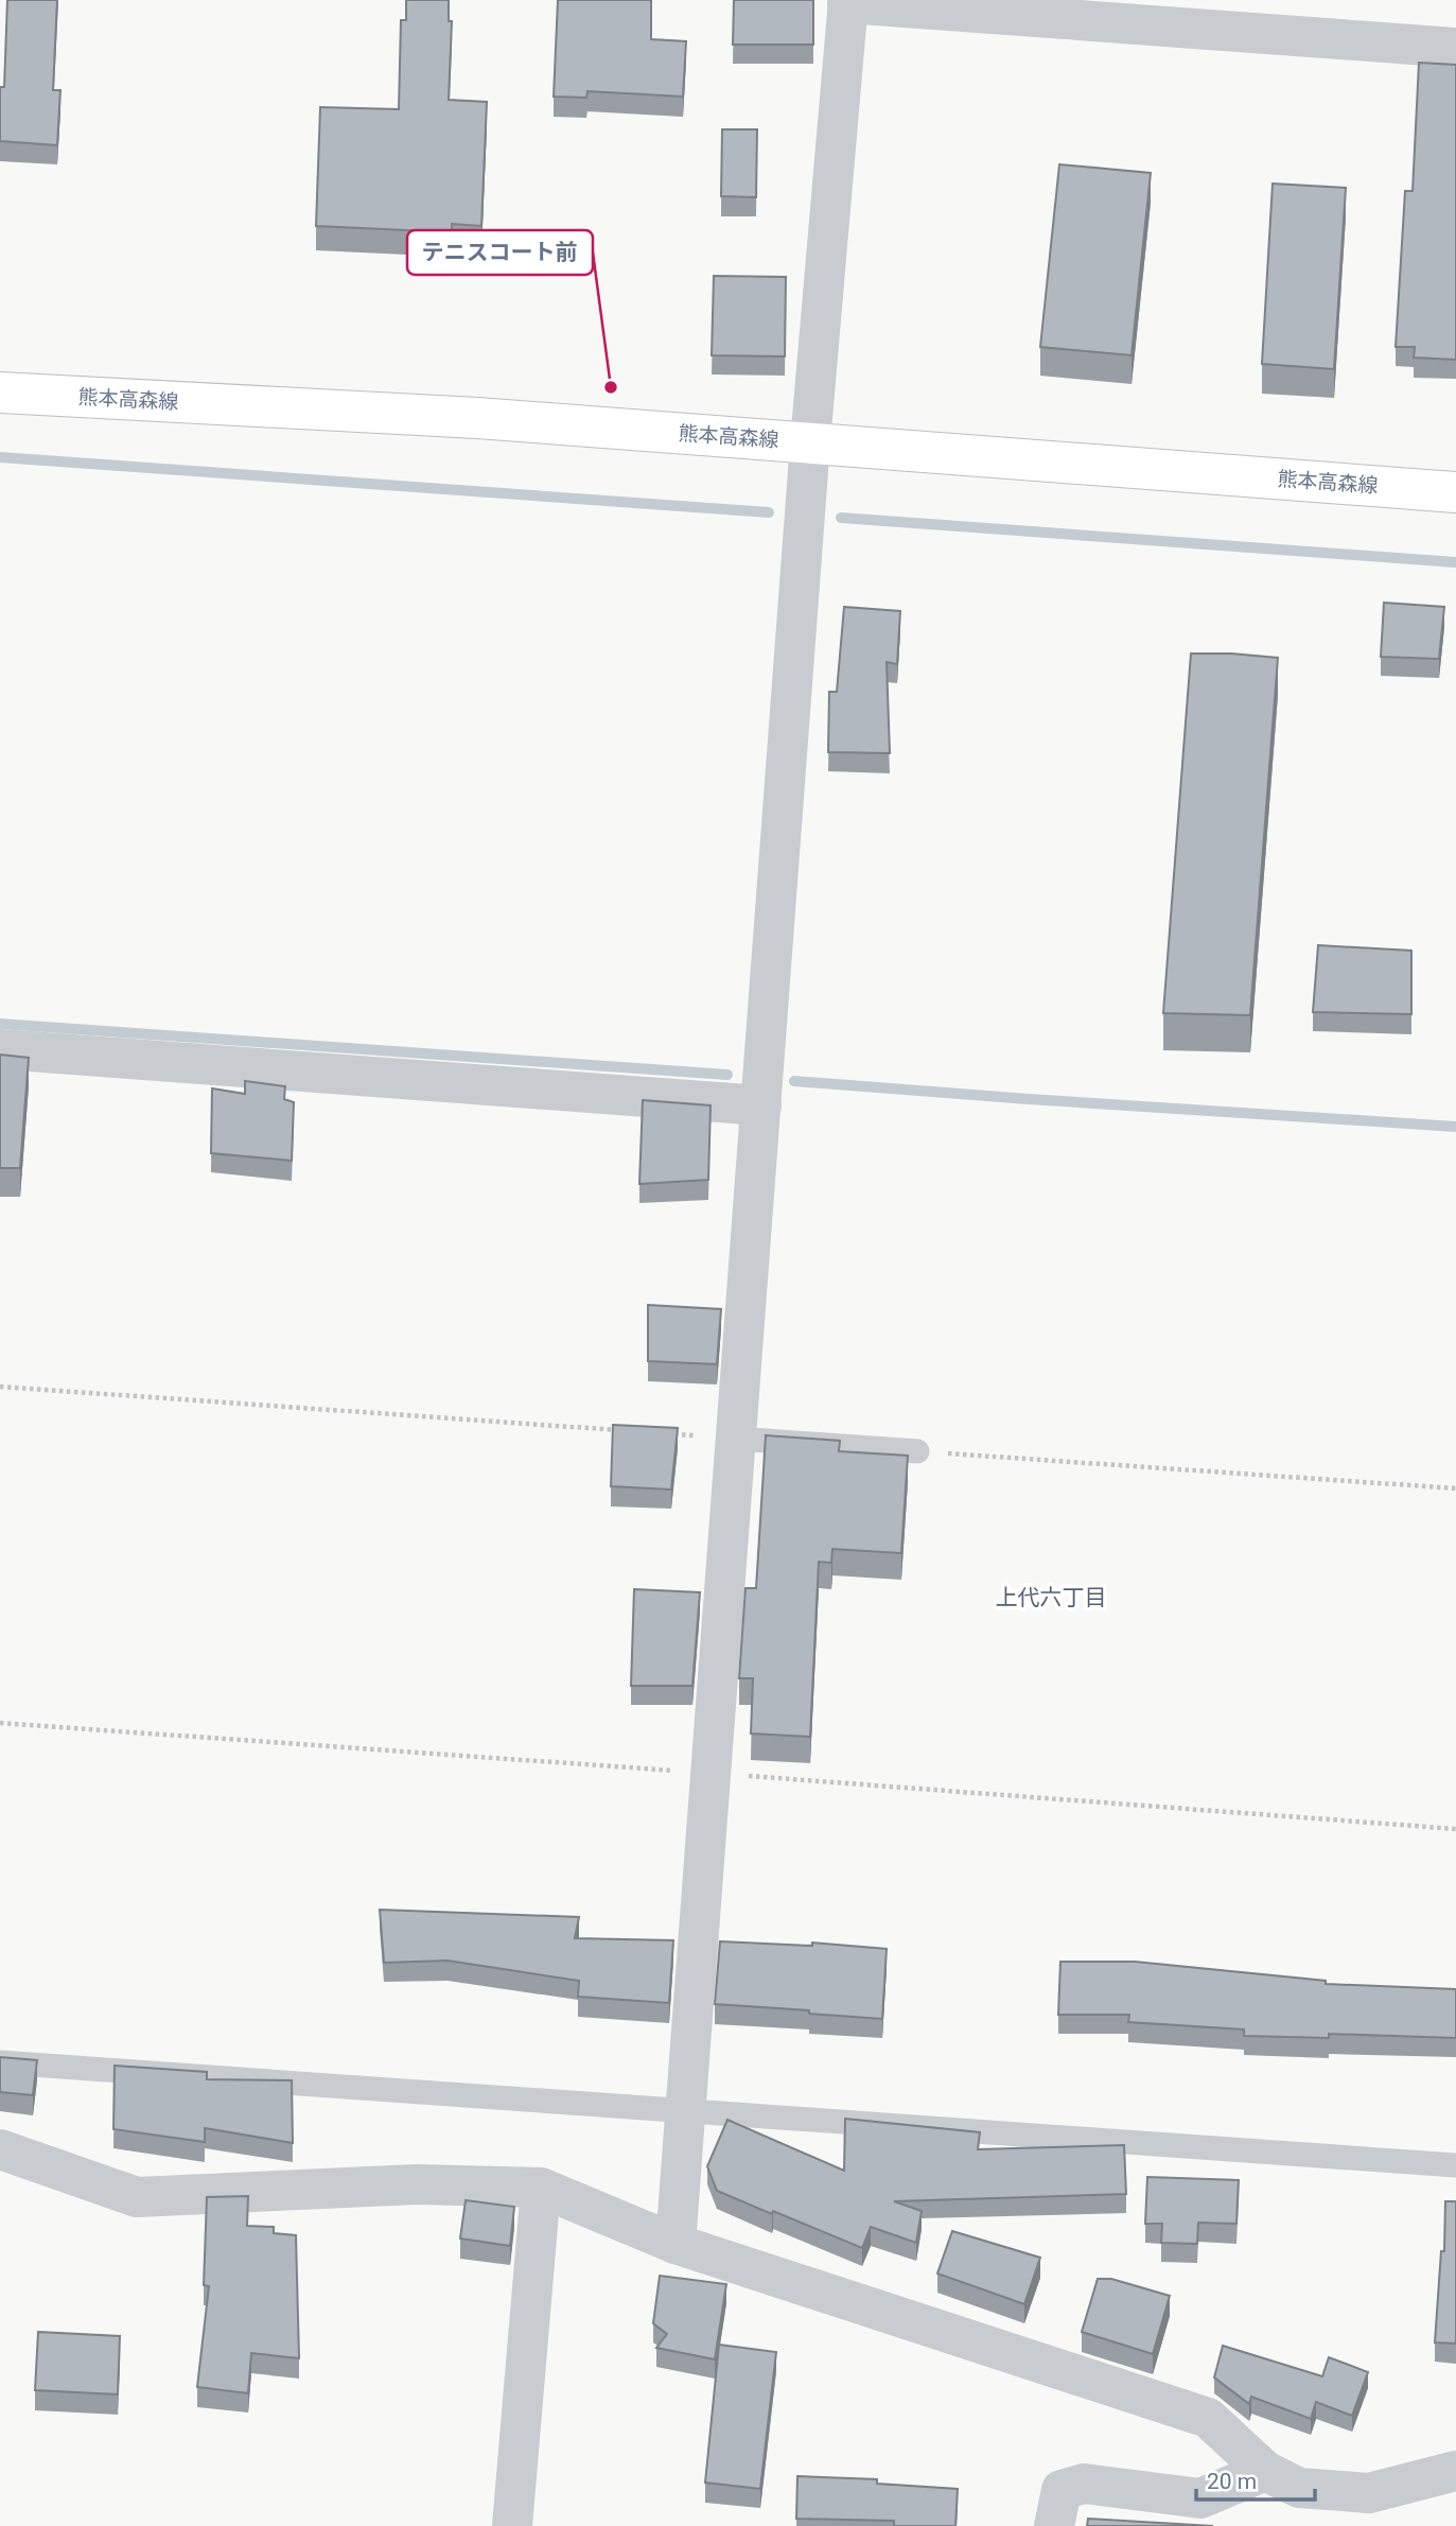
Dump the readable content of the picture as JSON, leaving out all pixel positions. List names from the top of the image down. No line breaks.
{"streets":{"main road":["熊本高森線"]},"districts":["上代六丁目"],"places":["テニスコート前"],"scale_bar":"20 m"}
